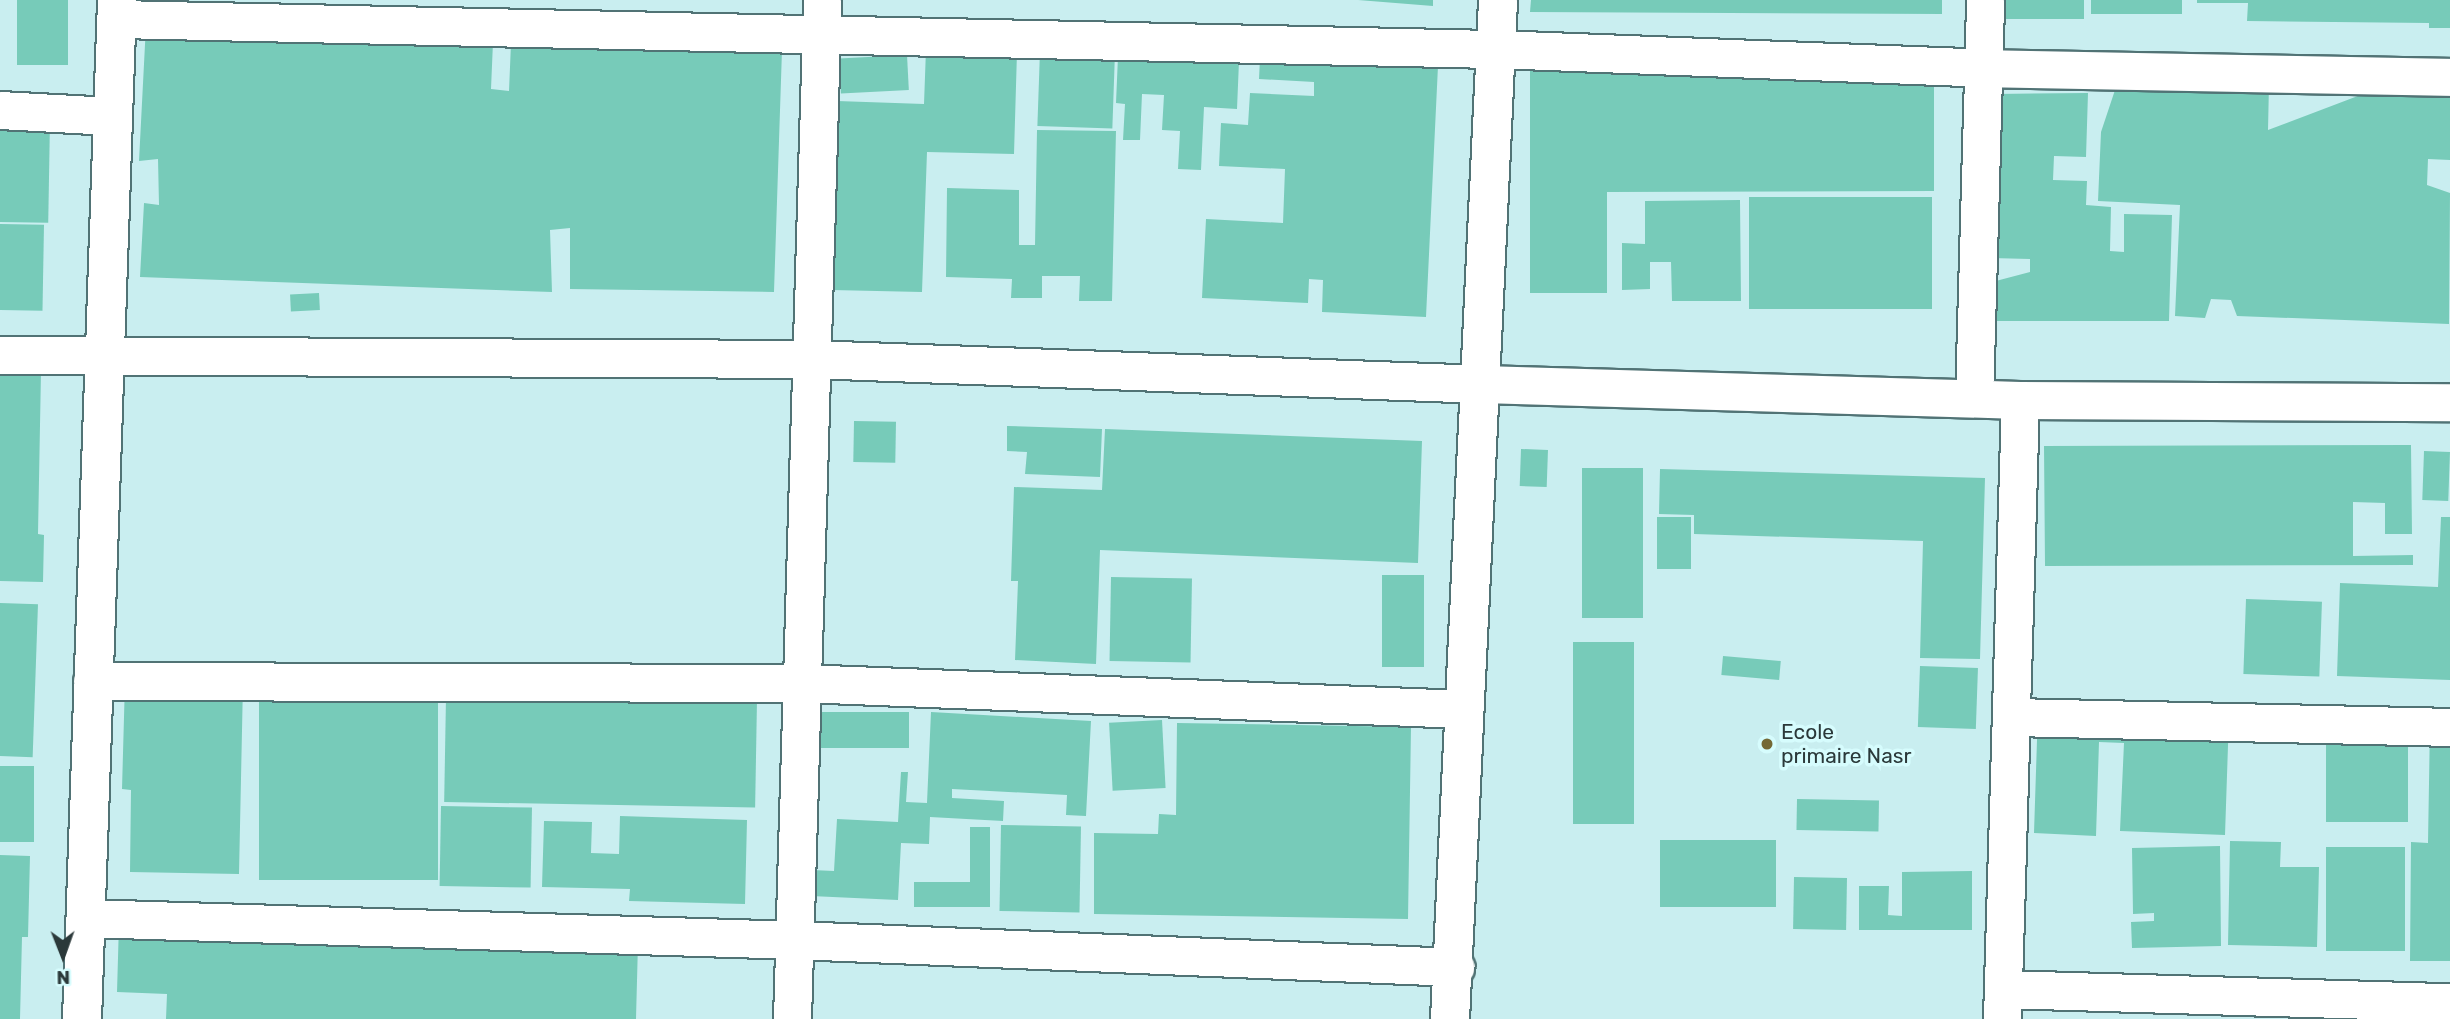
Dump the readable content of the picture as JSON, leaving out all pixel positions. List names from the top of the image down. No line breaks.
{"places":["Ecole primaire Nasr"],"north":"bottom"}
